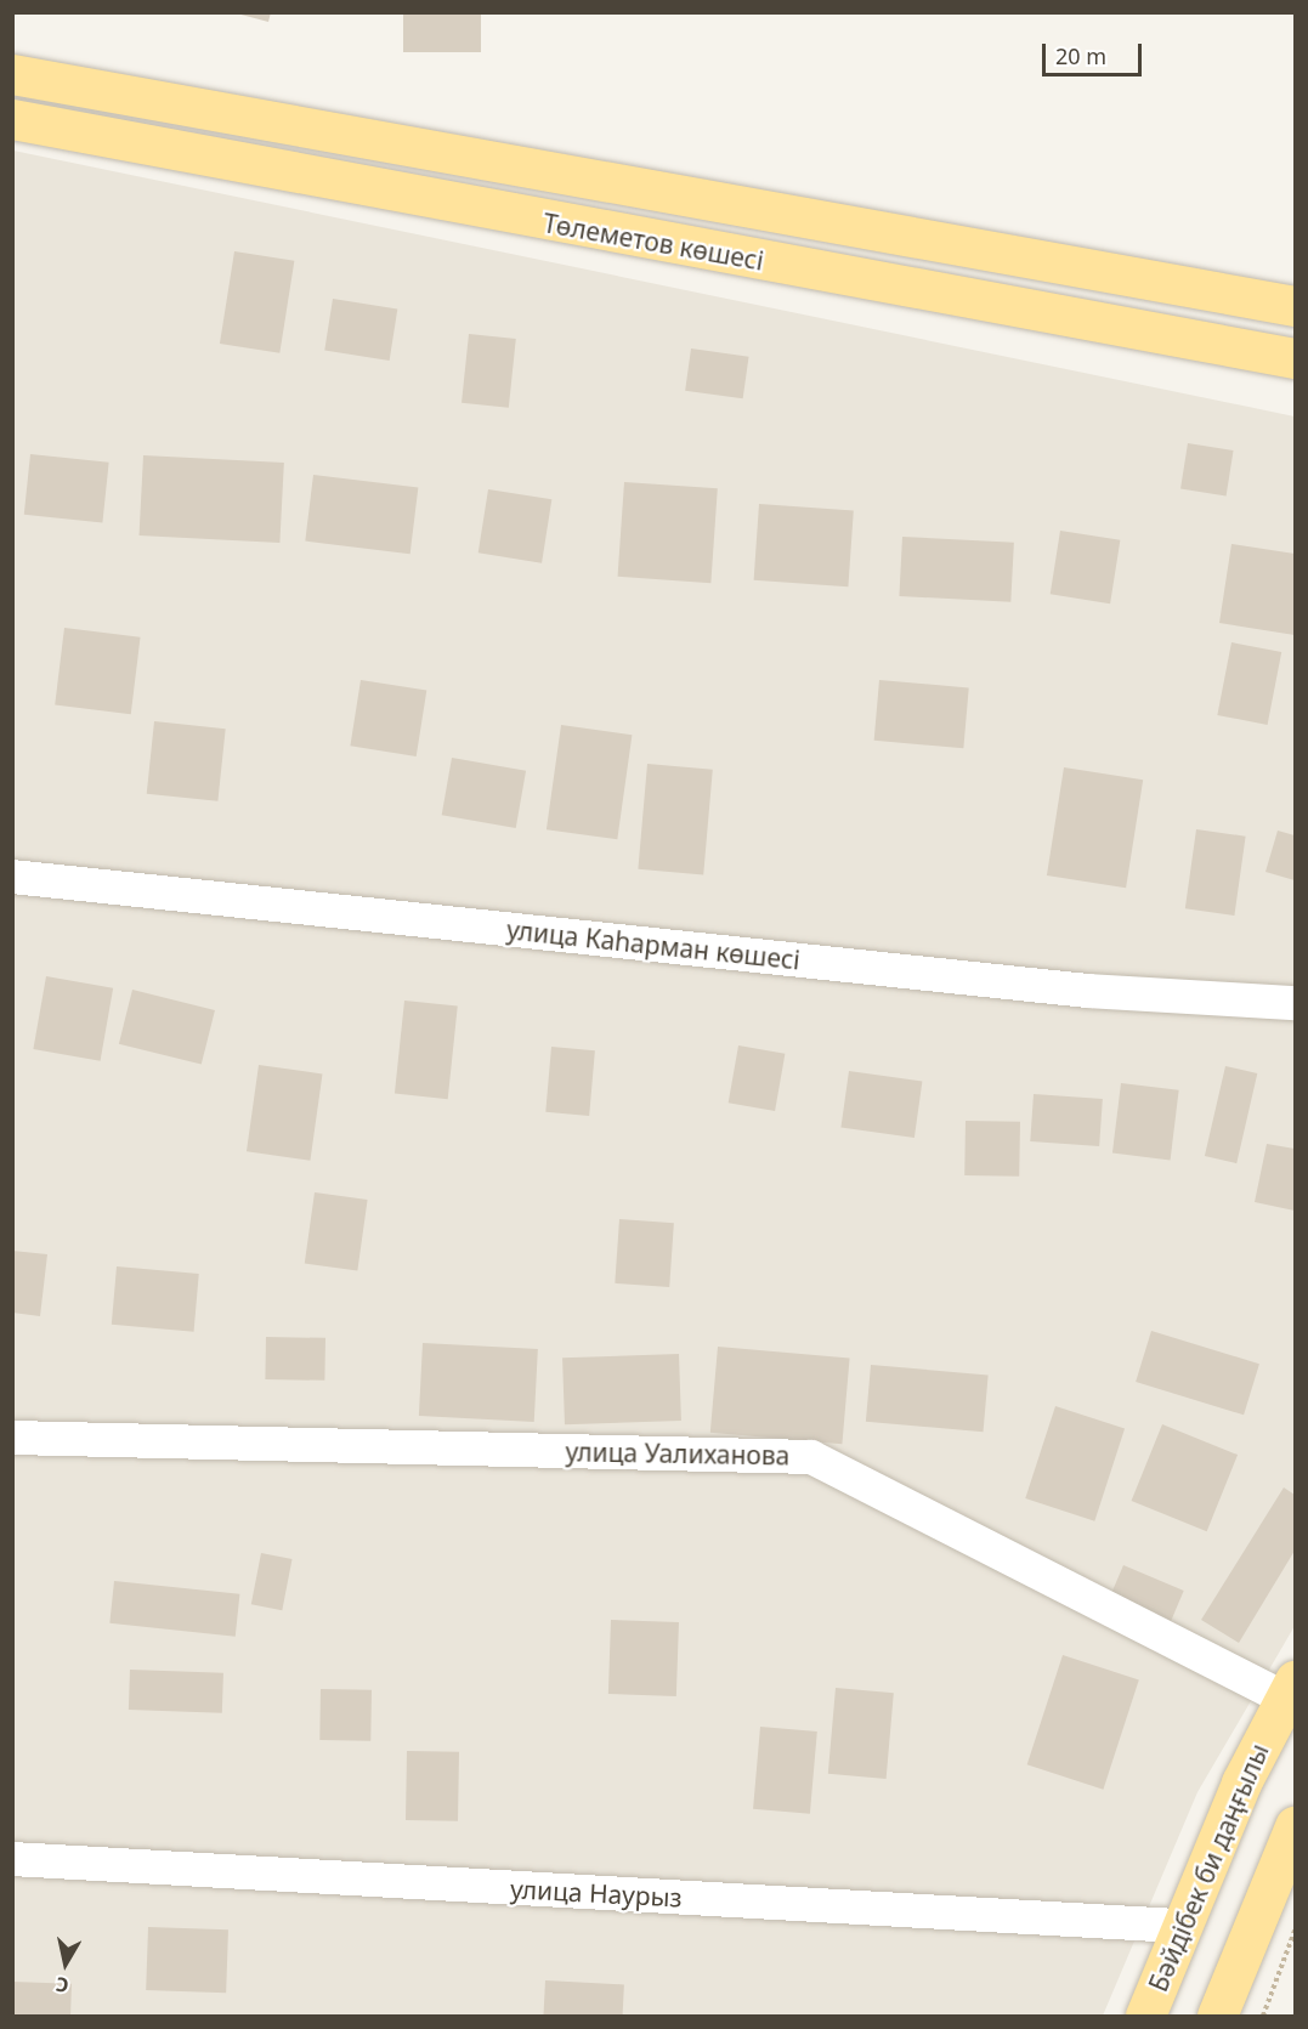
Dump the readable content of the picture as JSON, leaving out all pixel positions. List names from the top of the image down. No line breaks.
{"streets":{"main road":["Төлеметов көшесі","Бәйдібек би даңғылы"],"street":["улица Каһарман көшесі","улица Уалиханова","улица Наурыз"]},"crossings":[["улица Уалиханова","Бәйдібек би даңғылы"],["Бәйдібек би даңғылы","улица Наурыз"]],"scale_bar":"20 m","north":"bottom"}
